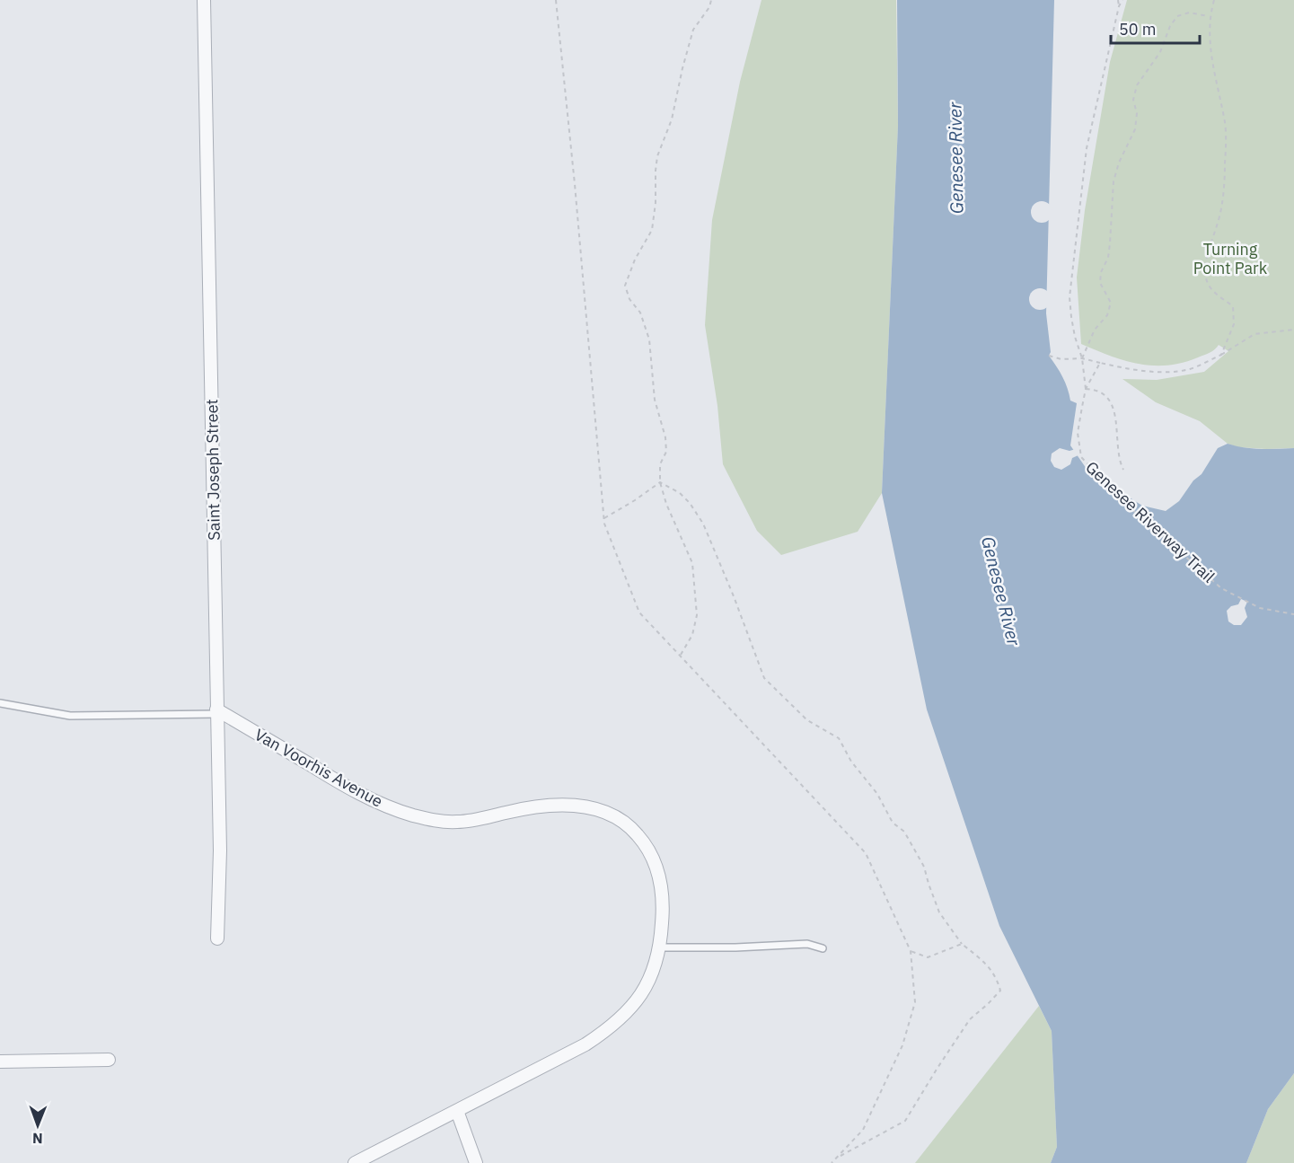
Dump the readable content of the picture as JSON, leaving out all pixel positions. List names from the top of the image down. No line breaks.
{"streets":{"street":["Saint Joseph Street","Van Voorhis Avenue"],"path":["Genesee Riverway Trail"]},"crossings":[["Saint Joseph Street","Van Voorhis Avenue"]],"water":["Genesee River"],"parks":["Turning Point Park"],"scale_bar":"50 m","north":"bottom"}
